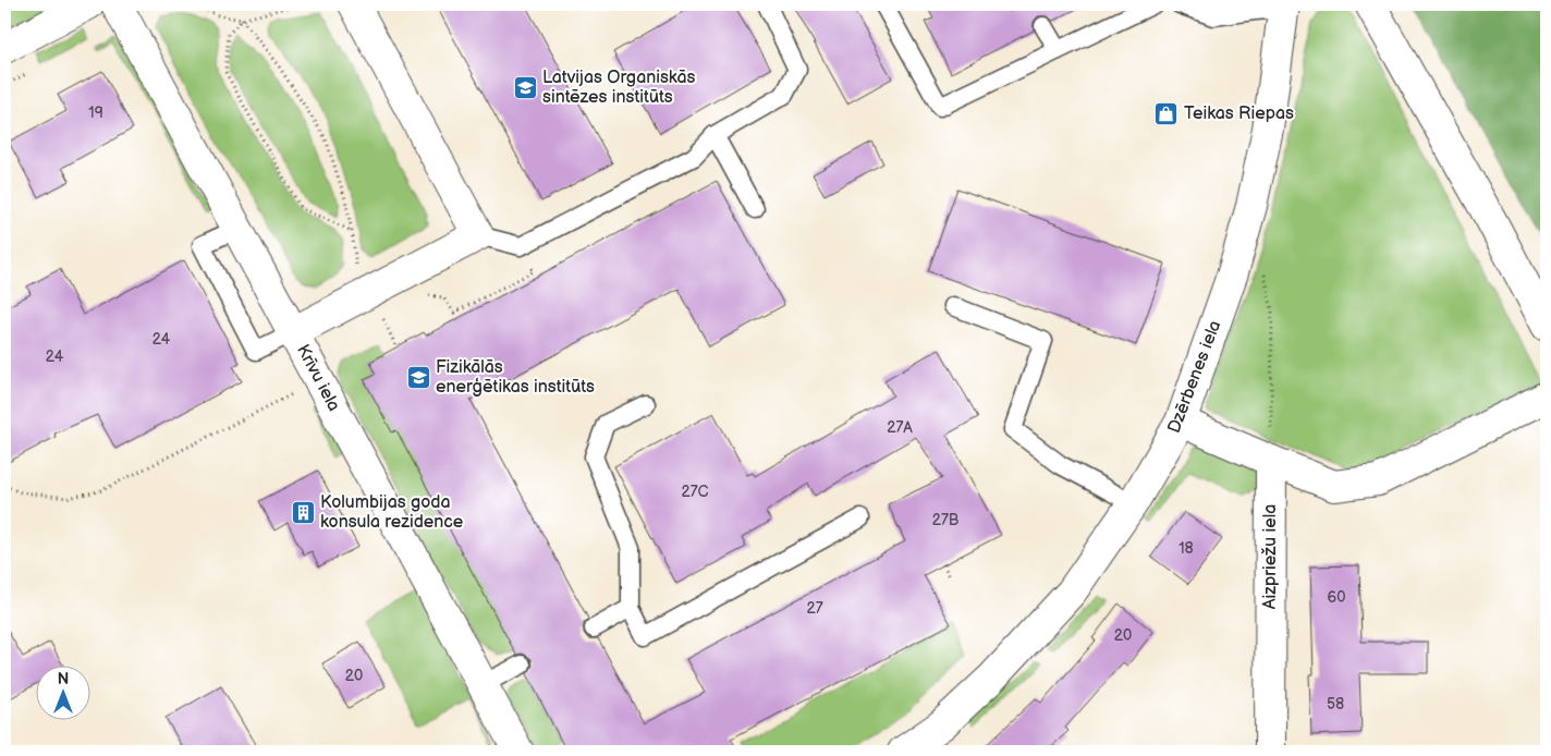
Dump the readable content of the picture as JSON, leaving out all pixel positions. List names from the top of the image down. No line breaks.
{"streets":{"street":["Dzērbenes iela","Krīvu iela","Aizpriežu iela"]},"places":{"school or university":["Latvijas Organiskās sintēzes institūts","Fizikālās enerģētikas institūts"],"shop":["Teikas Riepas"],"building":["Kolumbijas goda konsula rezidence"]},"house_numbers":["19","24","24","27A","27C","27B","18","60","27","20","20","58"],"north":"top"}
